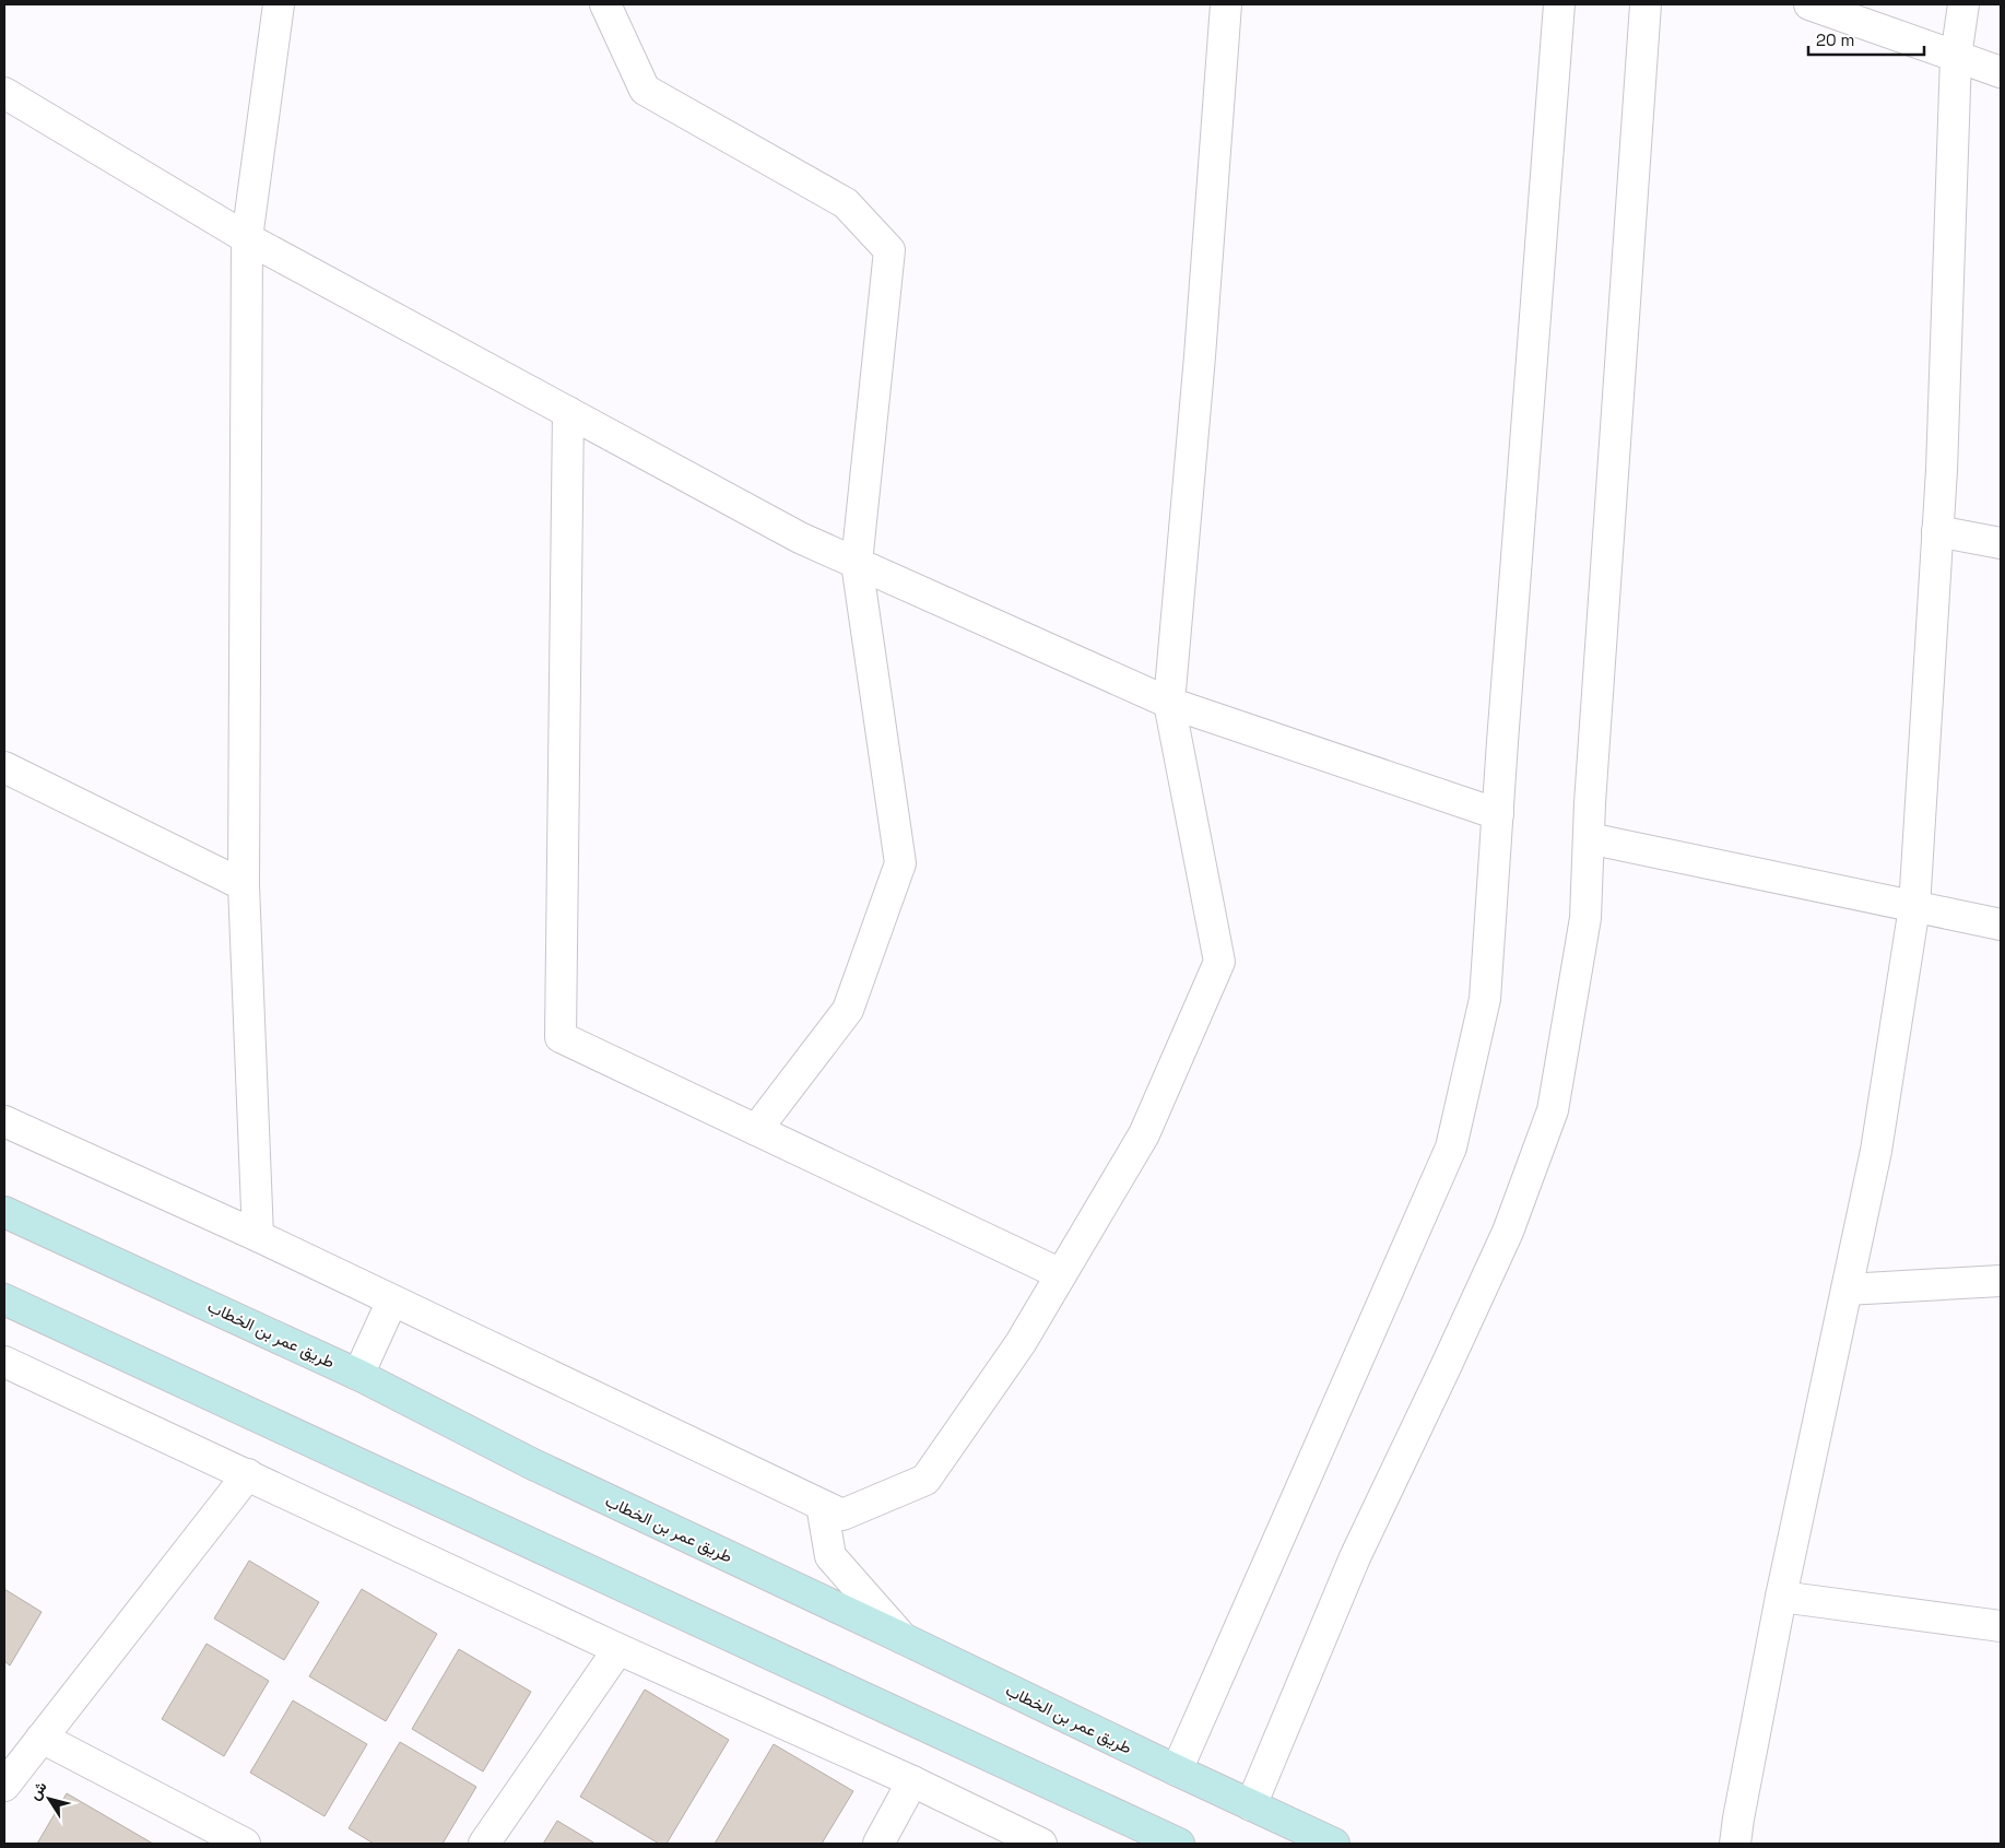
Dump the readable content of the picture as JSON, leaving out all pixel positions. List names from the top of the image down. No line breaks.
{"streets":{"main road":["طريق عمر بن الخطاب"]},"scale_bar":"20 m","north":"top left"}
